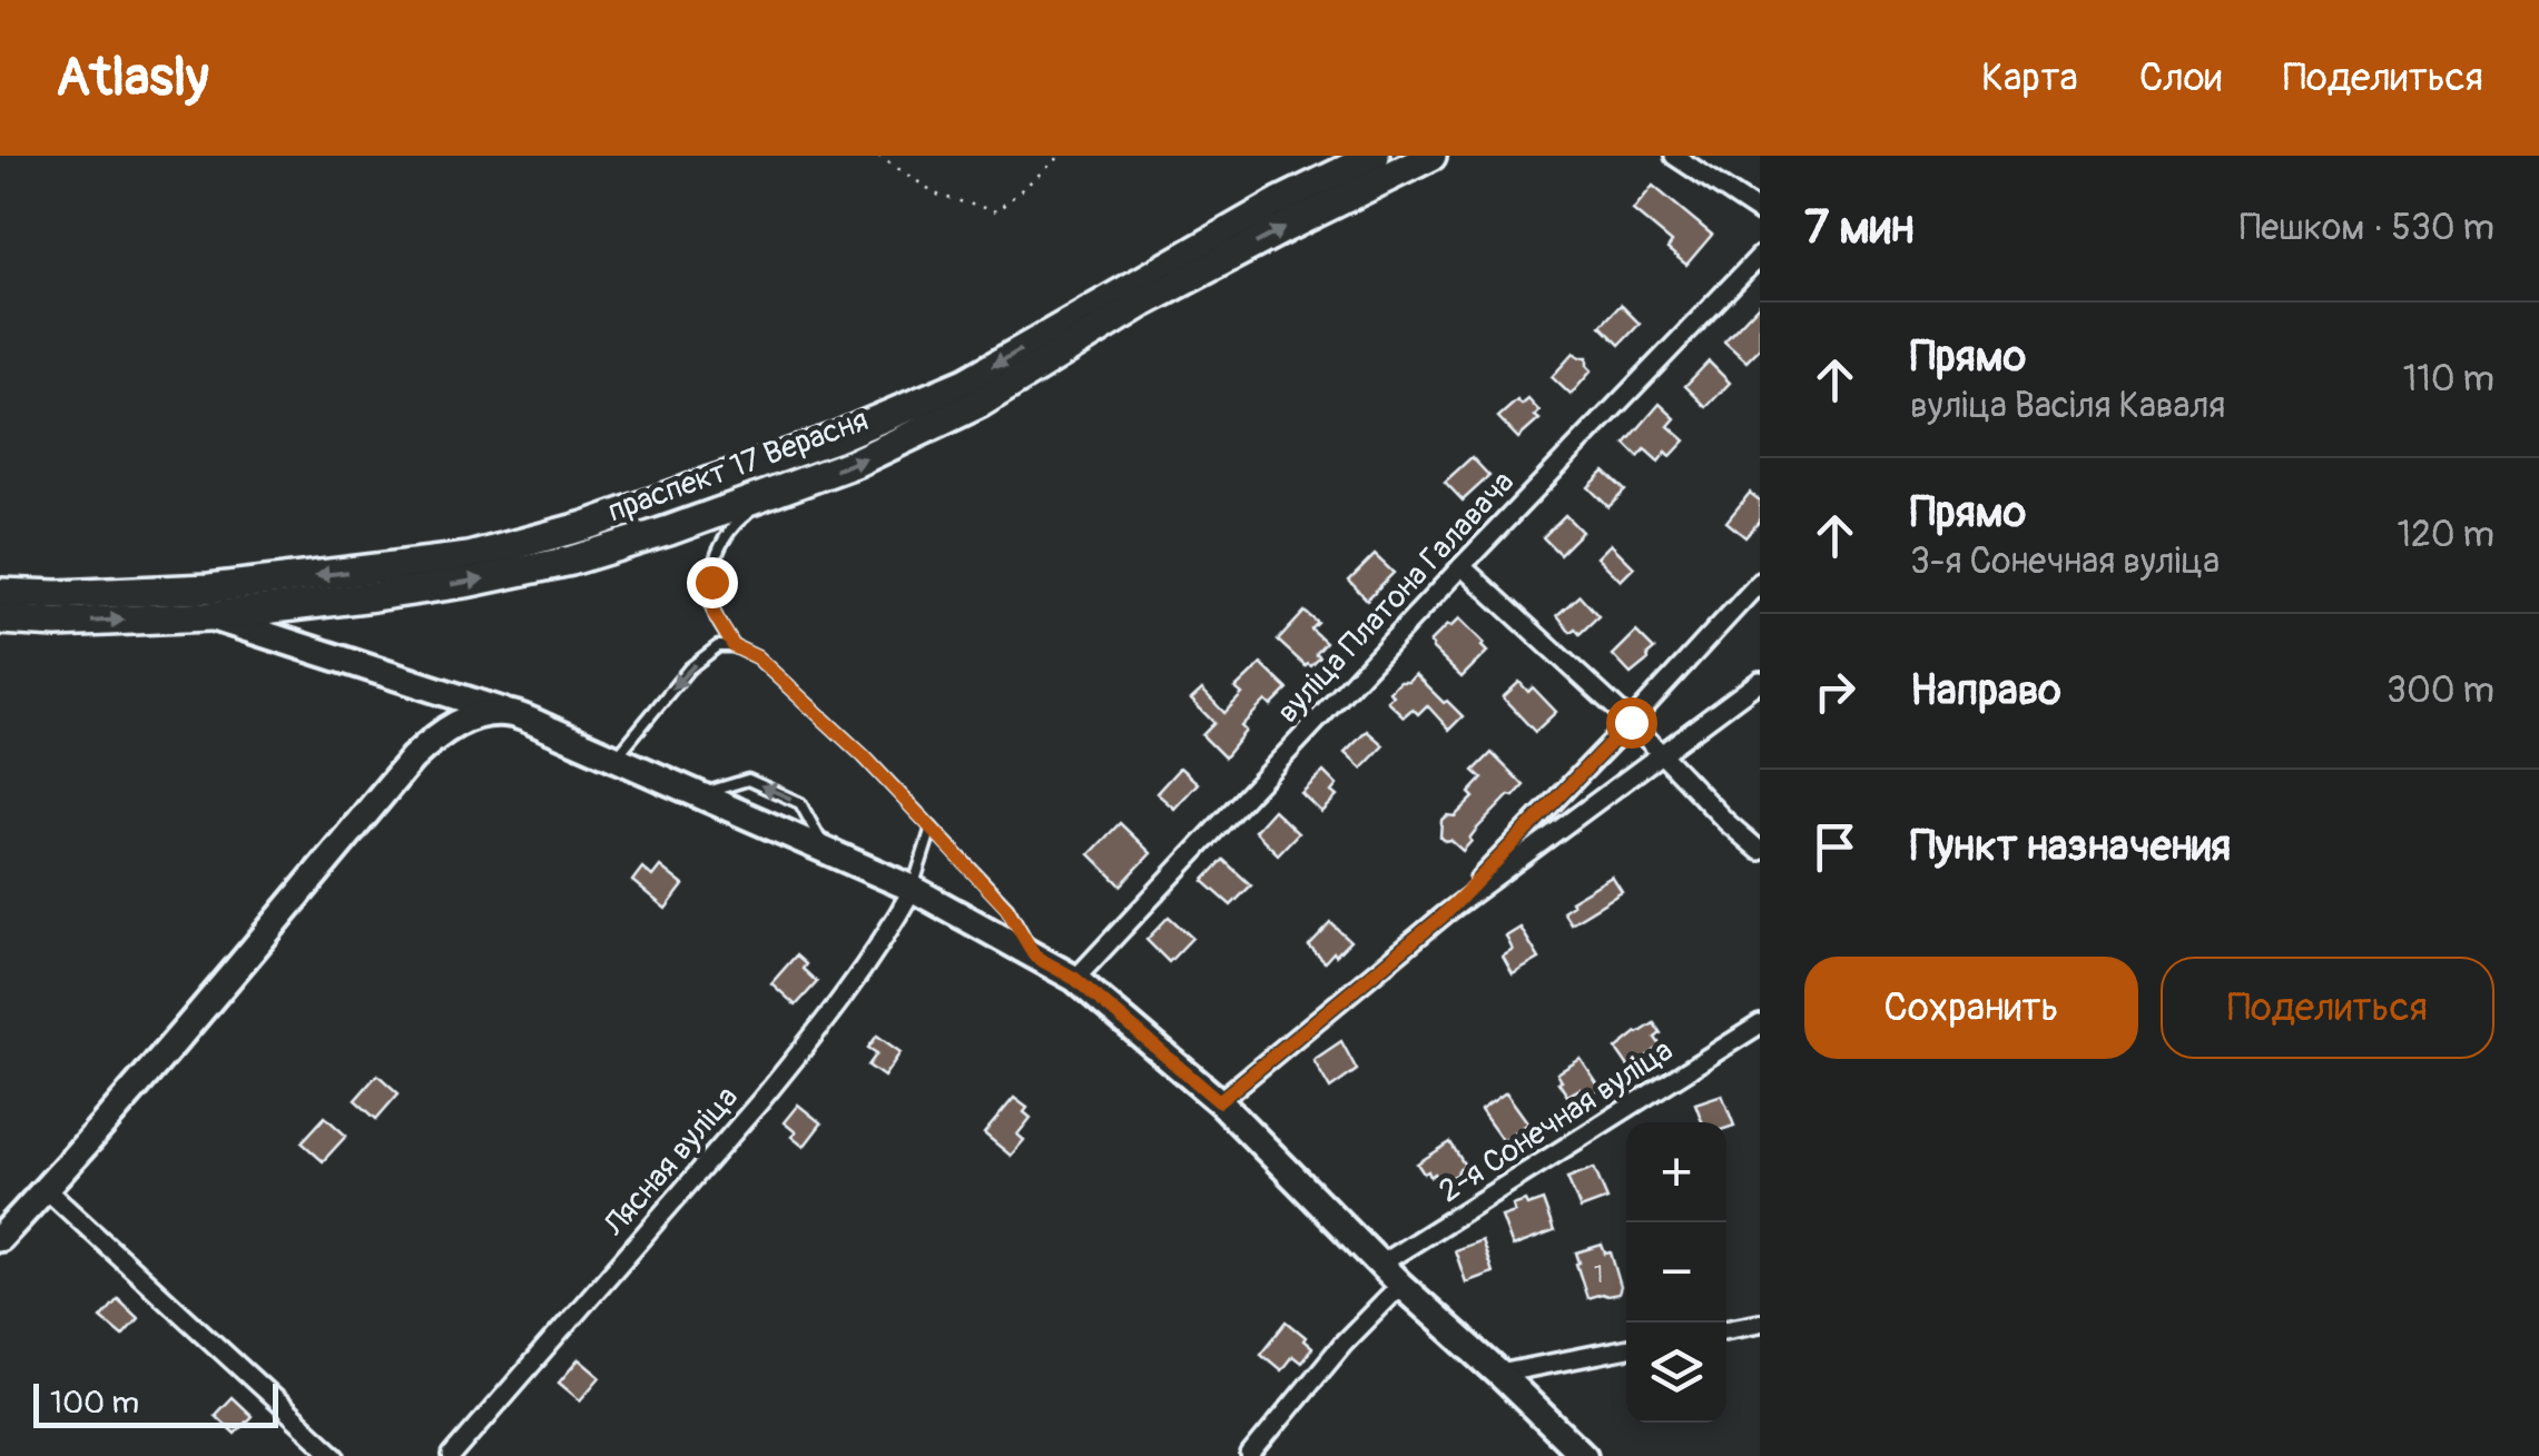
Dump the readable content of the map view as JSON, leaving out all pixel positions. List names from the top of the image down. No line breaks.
{"streets":{"main road":["праспект 17 Верасня"],"street":["вуліца Платона Галавача","2-я Сонечная вуліца","Лясная вуліца"]},"house_numbers":["1"],"scale_bar":"100 m","page":{"header":"Atlasly","nav":["Карта","Слои","Поделиться"],"heading":["7 мин","Пешком · 530 m"],"list":[["Прямо","вуліца Васіля Каваля","110 m"],["Прямо","3-я Сонечная вуліца","120 m"],["Направо","300 m"],"Пункт назначения"],"buttons":["Сохранить","Поделиться"],"map_buttons":["+","−"],"scale":"100 m"}}
